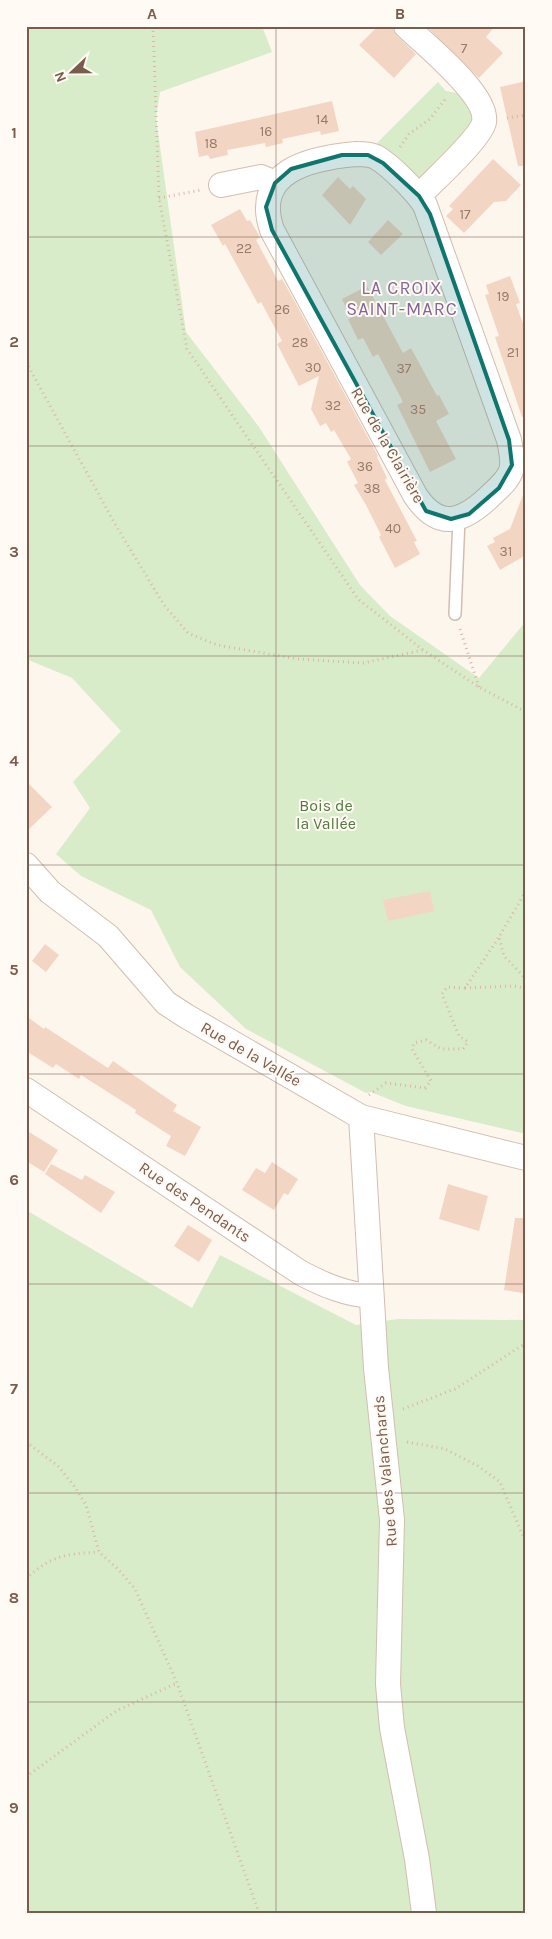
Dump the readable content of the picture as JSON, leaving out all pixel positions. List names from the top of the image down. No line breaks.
{"streets":{"street":["Rue de la Clairière","Rue de la Vallée","Rue des Pendants","Rue des Valanchards"]},"crossings":[["Rue de la Vallée","Rue des Valanchards"],["Rue des Pendants","Rue des Valanchards"]],"districts":["LA CROIX SAINT-MARC"],"parks":["Bois de la Vallée"],"house_numbers":["7","14","16","18","17","22","19","26","28","21","30","37","32","35","36","38","40","31"],"north":"left","grid":{"columns":["A","B"],"rows":["1","2","3","4","5","6","7","8","9"]}}
